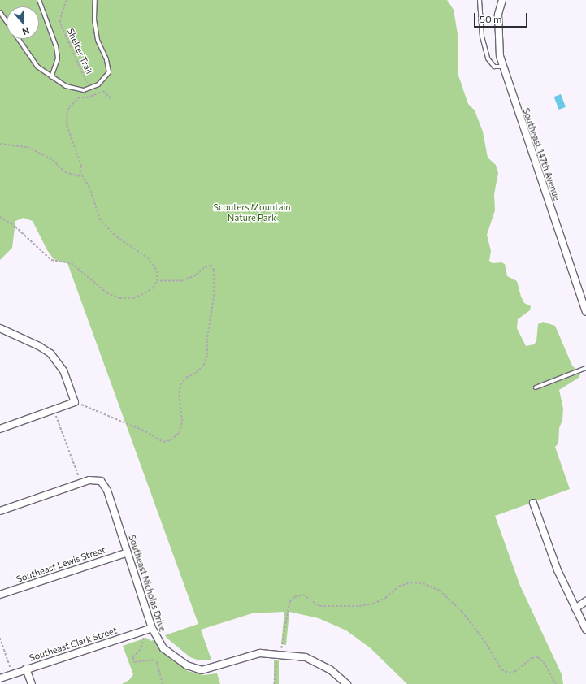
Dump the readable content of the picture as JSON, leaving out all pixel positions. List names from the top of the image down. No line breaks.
{"streets":{"street":["Southeast 147th Avenue","Southeast Lewis Street","Southeast Nicholas Drive","Southeast Clark Street"],"path":["Shelter Trail"]},"crossings":[["Southeast Lewis Street","Southeast Nicholas Drive"],["Southeast Nicholas Drive","Southeast Clark Street"]],"parks":["Scouters Mountain Nature Park"],"scale_bar":"50 m","north":"bottom"}
